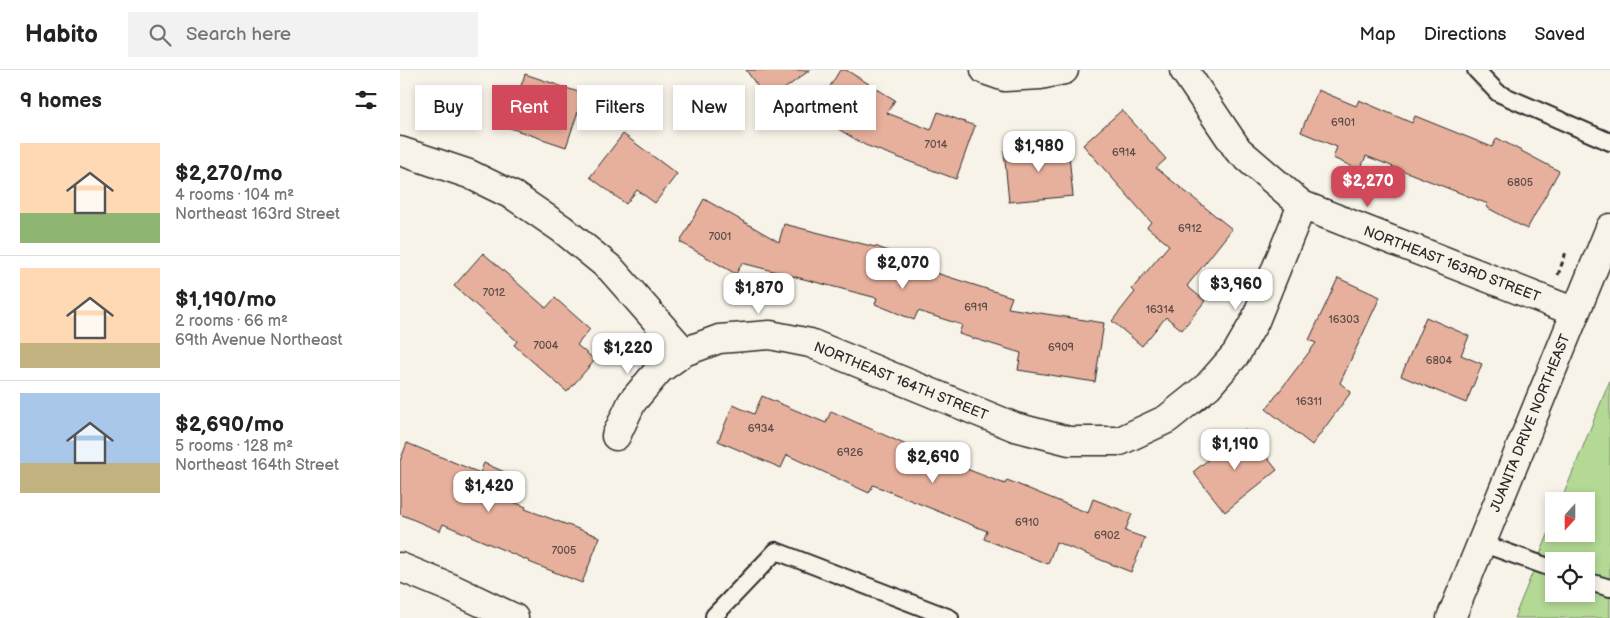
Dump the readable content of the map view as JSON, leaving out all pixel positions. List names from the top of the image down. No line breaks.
{"streets":{"street":["NORTHEAST 163RD STREET","NORTHEAST 164TH STREET","JUANITA DRIVE NORTHEAST"]},"crossings":[["NORTHEAST 163RD STREET","NORTHEAST 164TH STREET"],["NORTHEAST 163RD STREET","JUANITA DRIVE NORTHEAST"]],"house_numbers":["6901","7014","6914","6805","6912","7001","7012","6919","16314","16303","7004","6909","6804","16311","6934","6926","6910","6902","7005"],"north":"bottom","page":{"header":"Habito","search":"Search here","nav":["Map","Directions","Saved"],"heading":"9 homes","chip":["Buy","Rent","Filters","New","Apartment"],"list":[{"name":"$2,270/mo","note":"4 rooms · 104 m² · Northeast 163rd Street"},{"name":"$1,190/mo","note":"2 rooms · 66 m² · 69th Avenue Northeast"},{"name":"$2,690/mo","note":"5 rooms · 128 m² · Northeast 164th Street"}],"price":["$1,980","$2,270","$2,070","$3,960","$1,870","$1,220","$1,190","$2,690","$1,420"]}}
